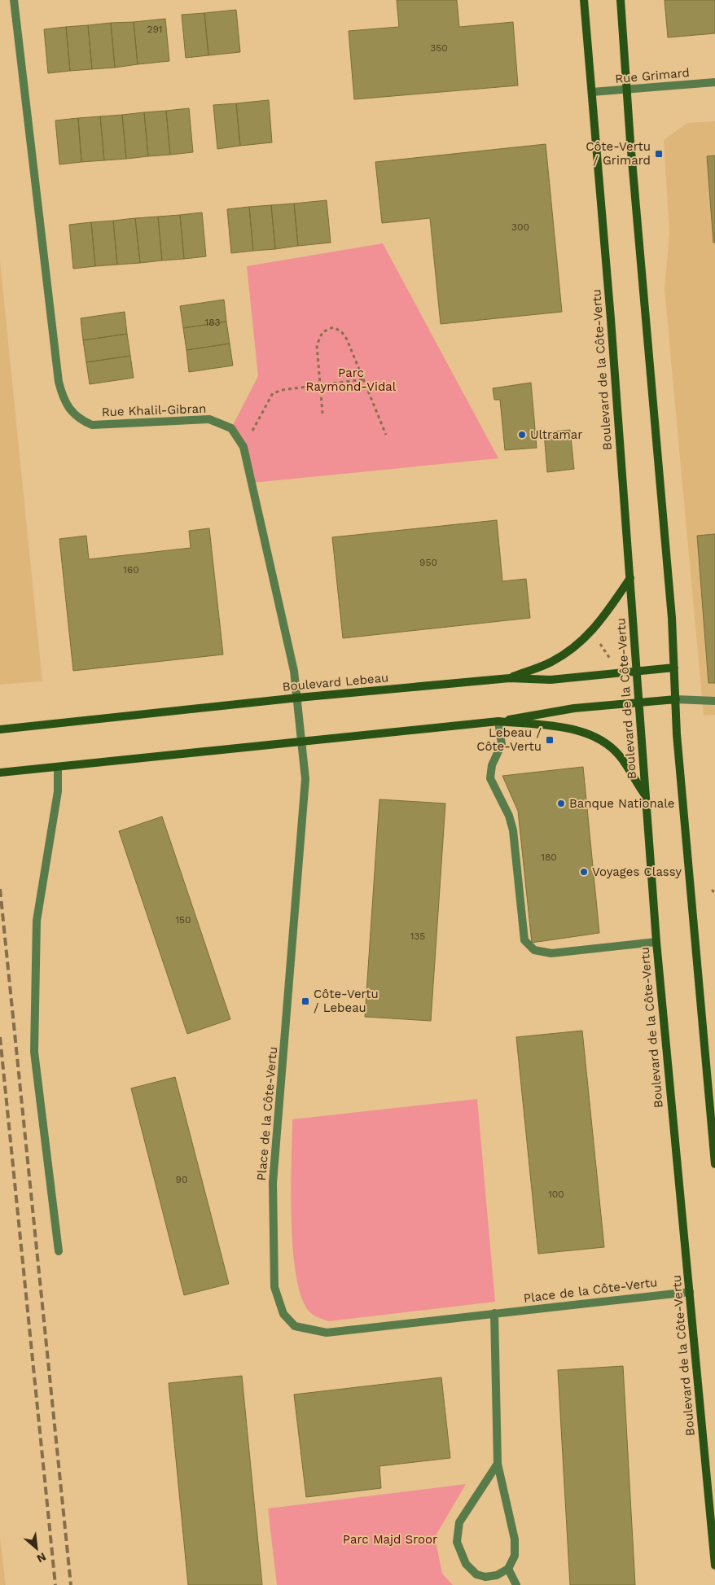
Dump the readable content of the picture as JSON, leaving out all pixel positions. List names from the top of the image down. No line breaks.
{"streets":{"main road":["Boulevard de la Côte-Vertu","Boulevard Lebeau"],"street":["Rue Grimard","Rue Khalil-Gibran","Place de la Côte-Vertu"]},"crossings":[["Rue Grimard","Boulevard de la Côte-Vertu"],["Boulevard de la Côte-Vertu","Boulevard Lebeau"],["Boulevard de la Côte-Vertu","Place de la Côte-Vertu"],["Rue Khalil-Gibran","Boulevard Lebeau"],["Rue Khalil-Gibran","Place de la Côte-Vertu"],["Boulevard Lebeau","Place de la Côte-Vertu"]],"parks":["Parc Raymond-Vidal","Parc Majd Sroor"],"places":{"transit":["Côte-Vertu / Grimard","Lebeau / Côte-Vertu","Côte-Vertu / Lebeau"],"other":["Ultramar","Banque Nationale","Voyages Classy"]},"house_numbers":["291","350","300","183","950","160","180","150","135","90","100"],"north":"bottom right"}
